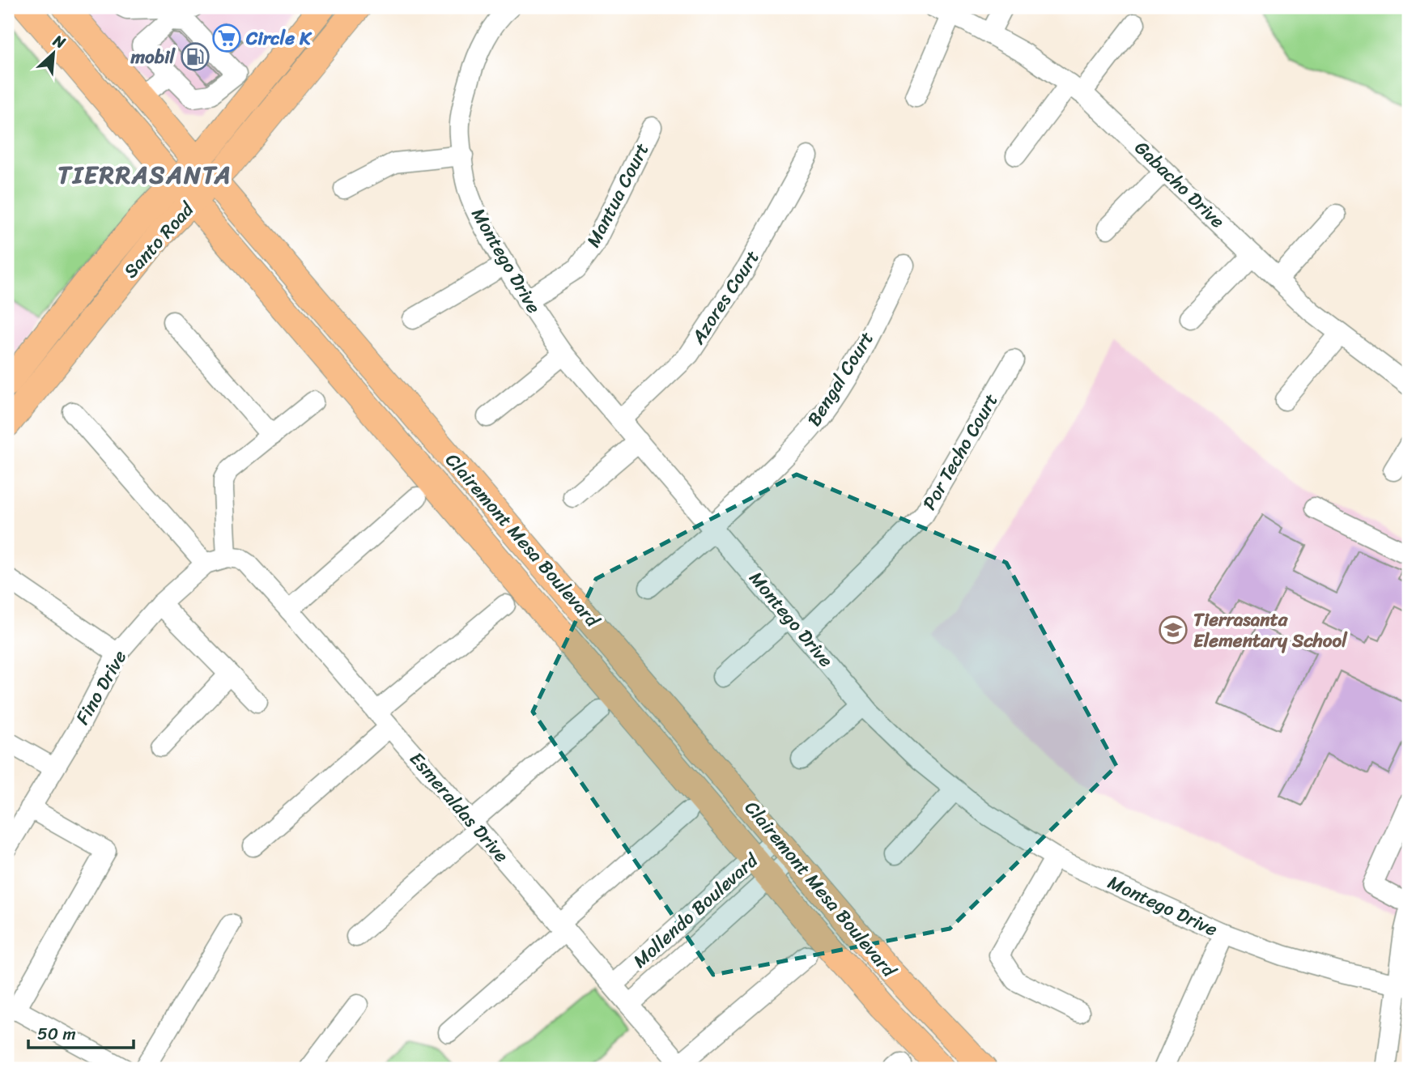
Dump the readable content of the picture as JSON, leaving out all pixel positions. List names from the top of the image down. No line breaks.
{"streets":{"main road":["Santo Road","Clairemont Mesa Boulevard"],"street":["Gabacho Drive","Mantua Court","Montego Drive","Azores Court","Bengal Court","Por Techo Court","Fino Drive","Esmeraldas Drive","Mollendo Boulevard"]},"crossings":[["Mantua Court","Montego Drive"],["Santo Road","Clairemont Mesa Boulevard"],["Montego Drive","Azores Court"],["Montego Drive","Bengal Court"],["Montego Drive","Por Techo Court"],["Clairemont Mesa Boulevard","Mollendo Boulevard"],["Fino Drive","Esmeraldas Drive"],["Esmeraldas Drive","Mollendo Boulevard"]],"districts":["TIERRASANTA"],"places":{"supermarket":["Circle K"],"fuel station":["mobil"],"school or university":["Tierrasanta Elementary School"]},"scale_bar":"50 m","north":"top right"}
